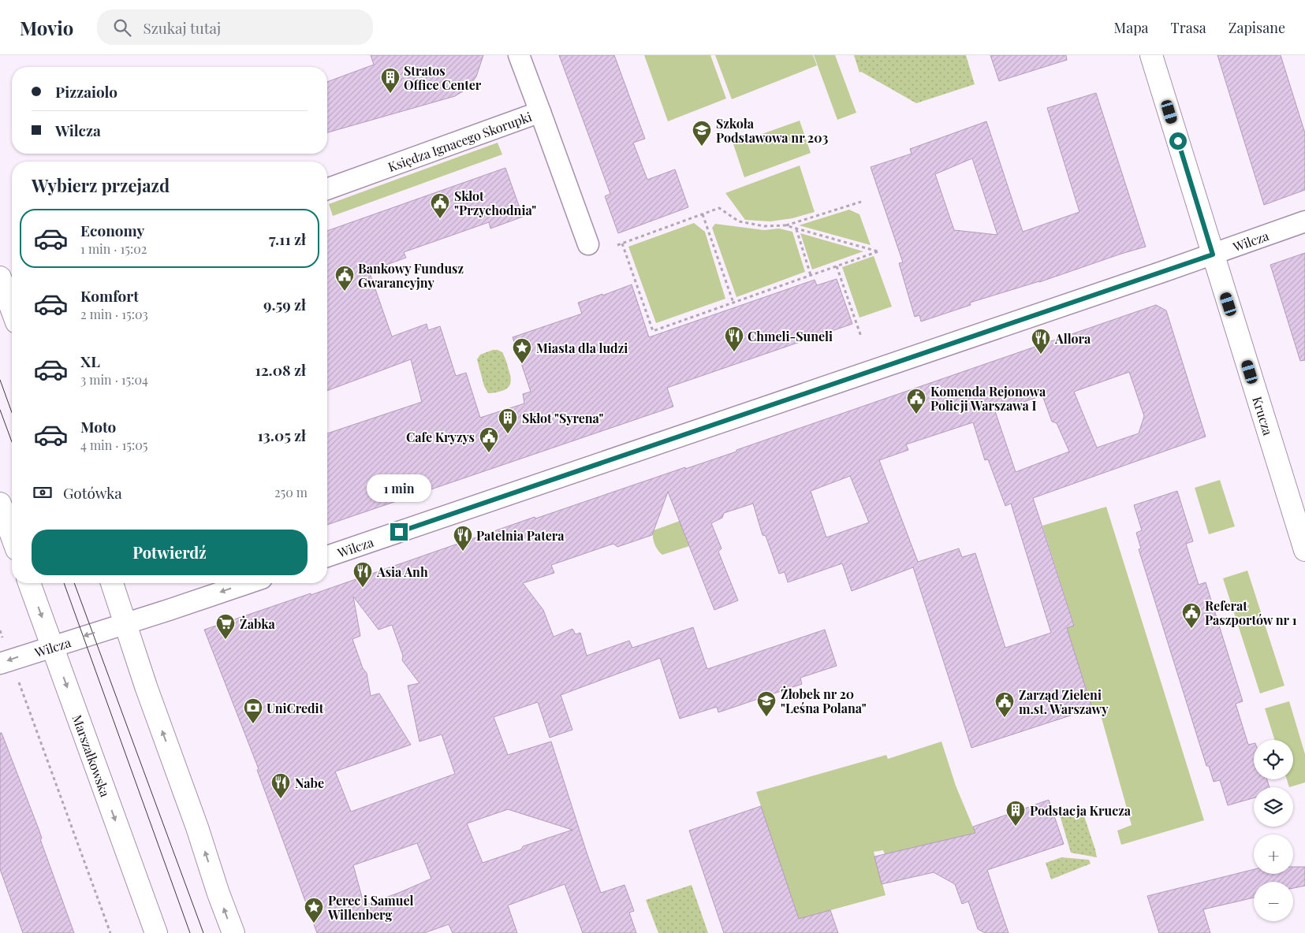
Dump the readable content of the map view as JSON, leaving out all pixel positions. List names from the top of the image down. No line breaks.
{"streets":{"main road":["Krucza","Marszałkowska"],"street":["Księdza Ignacego Skorupki","Wilcza"]},"crossings":[["Wilcza","Krucza"],["Wilcza","Marszałkowska"]],"places":{"building":["Stratos Office Center","Skłot \"Syrena\"","Podstacja Krucza"],"school or university":["Szkoła Podstawowa nr 203","Żłobek nr 20 \"Leśna Polana\""],"public building":["Skłot \"Przychodnia\"","Bankowy Fundusz Gwarancyjny","Komenda Rejonowa Policji Warszawa I","Cafe Kryzys","Referat Paszportów nr 1","Zarząd Zieleni m.st. Warszawy"],"restaurant":["Chmeli-Suneli","Allora","Patelnia Patera","Asia Anh","Nabe"],"place":["Miasta dla ludzi","Perec i Samuel Willenberg"],"supermarket":["Żabka"],"bank":["UniCredit"]},"page":{"header":"Movio","search":"Szukaj tutaj","nav":["Mapa","Trasa","Zapisane"],"banner":["Pizzaiolo","Wilcza"],"heading":"Wybierz przejazd","list":[{"name":"Economy","note":"1 min · 15:02","value":"7.11 zł"},{"name":"Komfort","note":"2 min · 15:03","value":"9.59 zł"},{"name":"XL","note":"3 min · 15:04","value":"12.08 zł"},{"name":"Moto","note":"4 min · 15:05","value":"13.05 zł"}],"pay":["Gotówka","250 m"],"bubble":"1 min","buttons":"Potwierdź","map_buttons":["+","−"]}}
